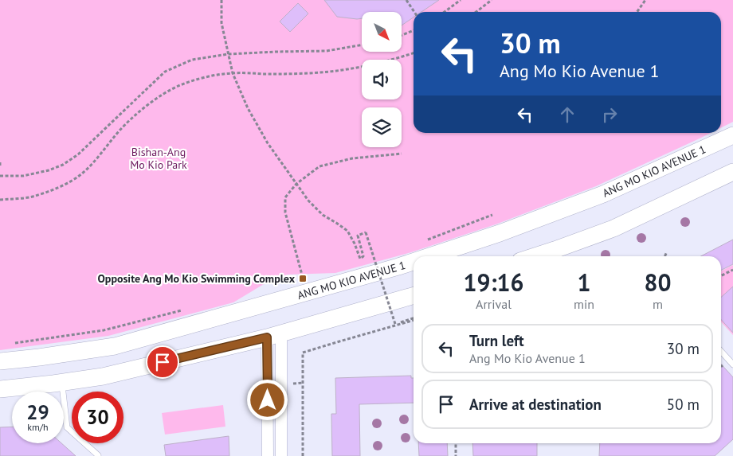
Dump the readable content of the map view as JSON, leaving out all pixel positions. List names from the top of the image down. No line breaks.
{"streets":{"main road":["ANG MO KIO AVENUE 1"]},"parks":["Bishan-Ang Mo Kio Park"],"places":{"transit":["Opposite Ang Mo Kio Swimming Complex"]},"north":"bottom right","page":{"turn":["30 m","Ang Mo Kio Avenue 1"],"eta":["19:16","Arrival","1","min","80","m"],"list":[{"name":"Turn left","note":"Ang Mo Kio Avenue 1","value":"30 m"},{"name":"Arrive at destination","value":"50 m"}],"speed":"29 km/h","limit":"30"}}
